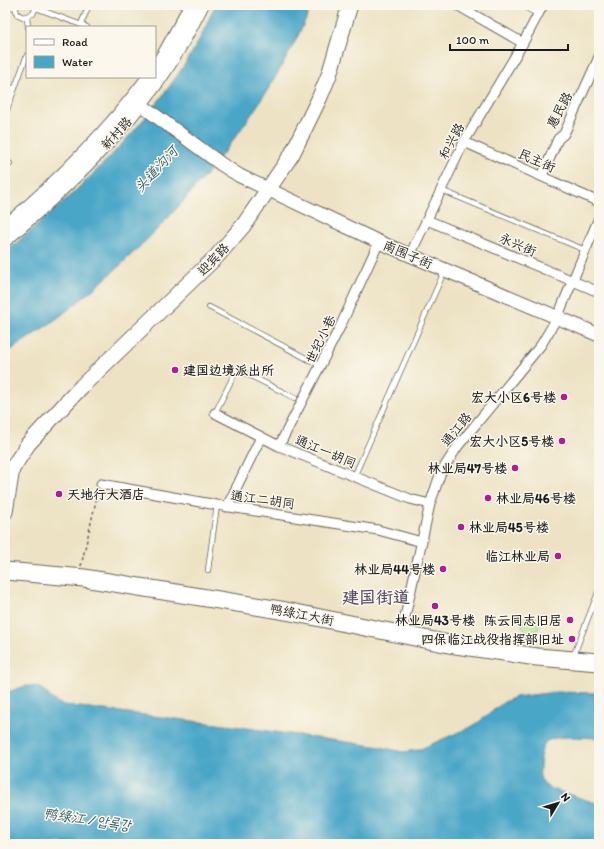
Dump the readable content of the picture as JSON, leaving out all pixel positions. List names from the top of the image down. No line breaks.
{"streets":{"highway":["鸭绿江大街"],"main road":["迎宾路"],"street":["惠民路","新村路","和兴路","民主街","永兴街","南围子街","世纪小巷","通江路","通江一胡同","通江二胡同"]},"crossings":[["惠民路","民主街"],["新村路","南围子街"],["和兴路","民主街"],["和兴路","永兴街"],["和兴路","南围子街"],["永兴街","通江路"],["南围子街","迎宾路"],["南围子街","世纪小巷"],["南围子街","通江路"],["世纪小巷","通江一胡同"],["通江路","通江一胡同"],["通江路","通江二胡同"],["通江路","鸭绿江大街"]],"districts":["建国街道"],"water":["头道沟河","鸭绿江 / 압록강"],"places":["建国边境派出所","宏大小区6号楼","宏大小区5号楼","林业局47号楼","天地行大酒店","林业局46号楼","林业局45号楼","临江林业局","林业局44号楼","林业局43号楼","陈云同志旧居","四保临江战役指挥部旧址"],"legend":["Road","Water"],"scale_bar":"100 m","north":"top right"}
